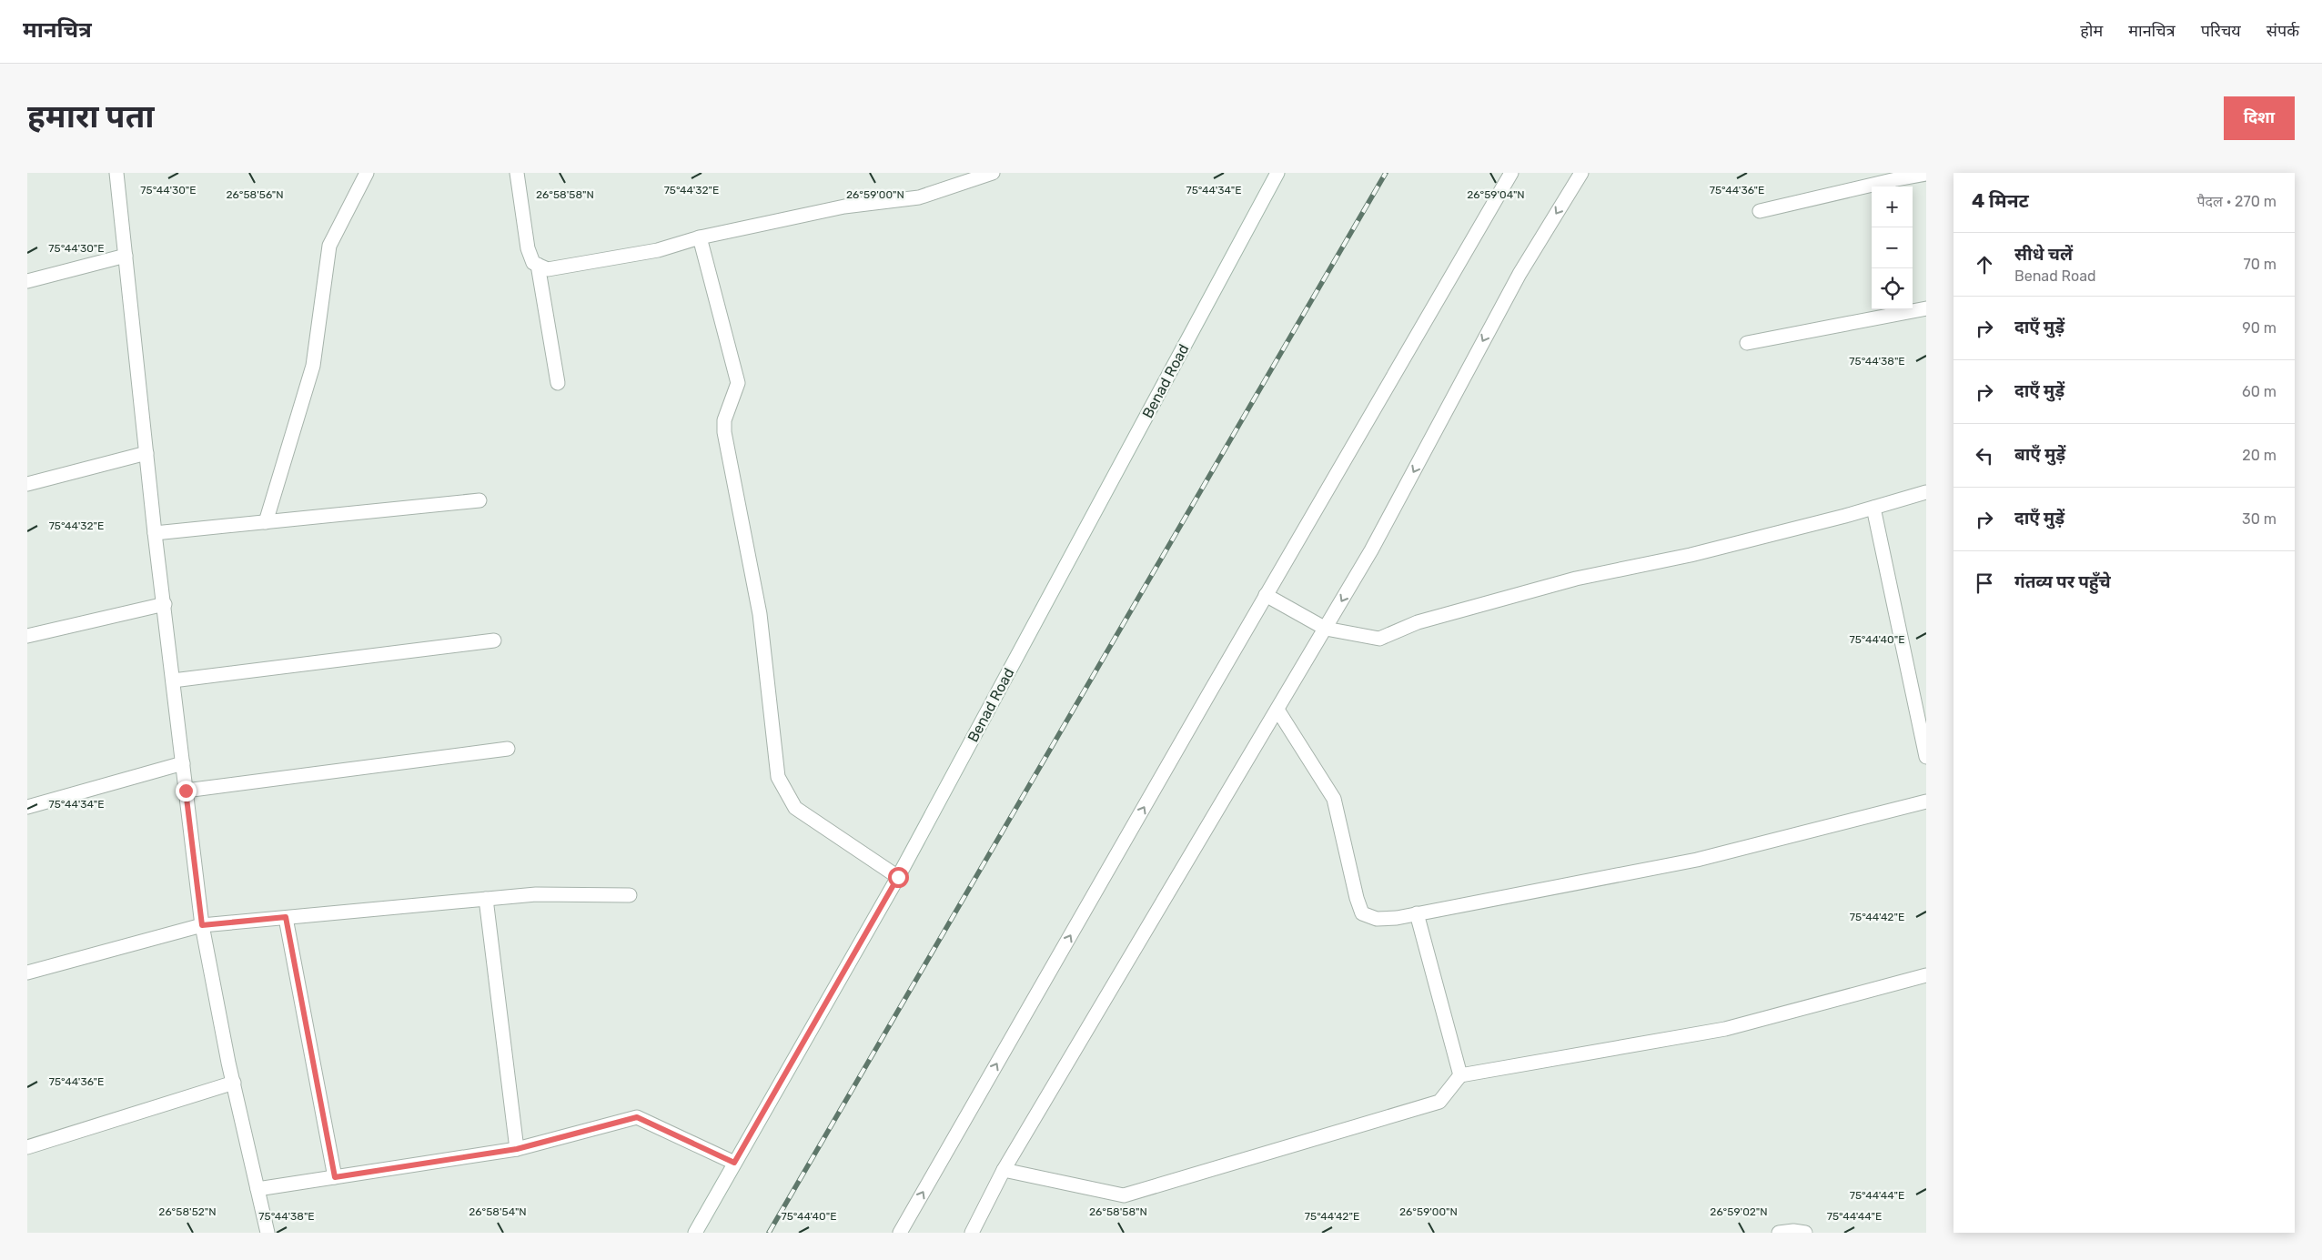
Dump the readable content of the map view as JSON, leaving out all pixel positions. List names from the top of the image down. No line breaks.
{"streets":{"street":["Benad Road"]},"page":{"header":"मानचित्र","nav":["होम","मानचित्र","परिचय","संपर्क"],"buttons":"दिशा","title":"हमारा पता","heading":["4 मिनट","पैदल · 270 m"],"map_buttons":["+","−"],"list":[["सीधे चलें","Benad Road","70 m"],["दाएँ मुड़ें","90 m"],["दाएँ मुड़ें","60 m"],["बाएँ मुड़ें","20 m"],["दाएँ मुड़ें","30 m"],"गंतव्य पर पहुँचे"]},"coordinates":["75°44'30\"E","75°44'32\"E","75°44'34\"E","75°44'36\"E","26°58'56\"N","26°58'58\"N","26°59'00\"N","26°59'04\"N","75°44'38\"E","75°44'40\"E","75°44'42\"E","75°44'44\"E","26°58'52\"N","26°58'54\"N","26°59'02\"N"]}
